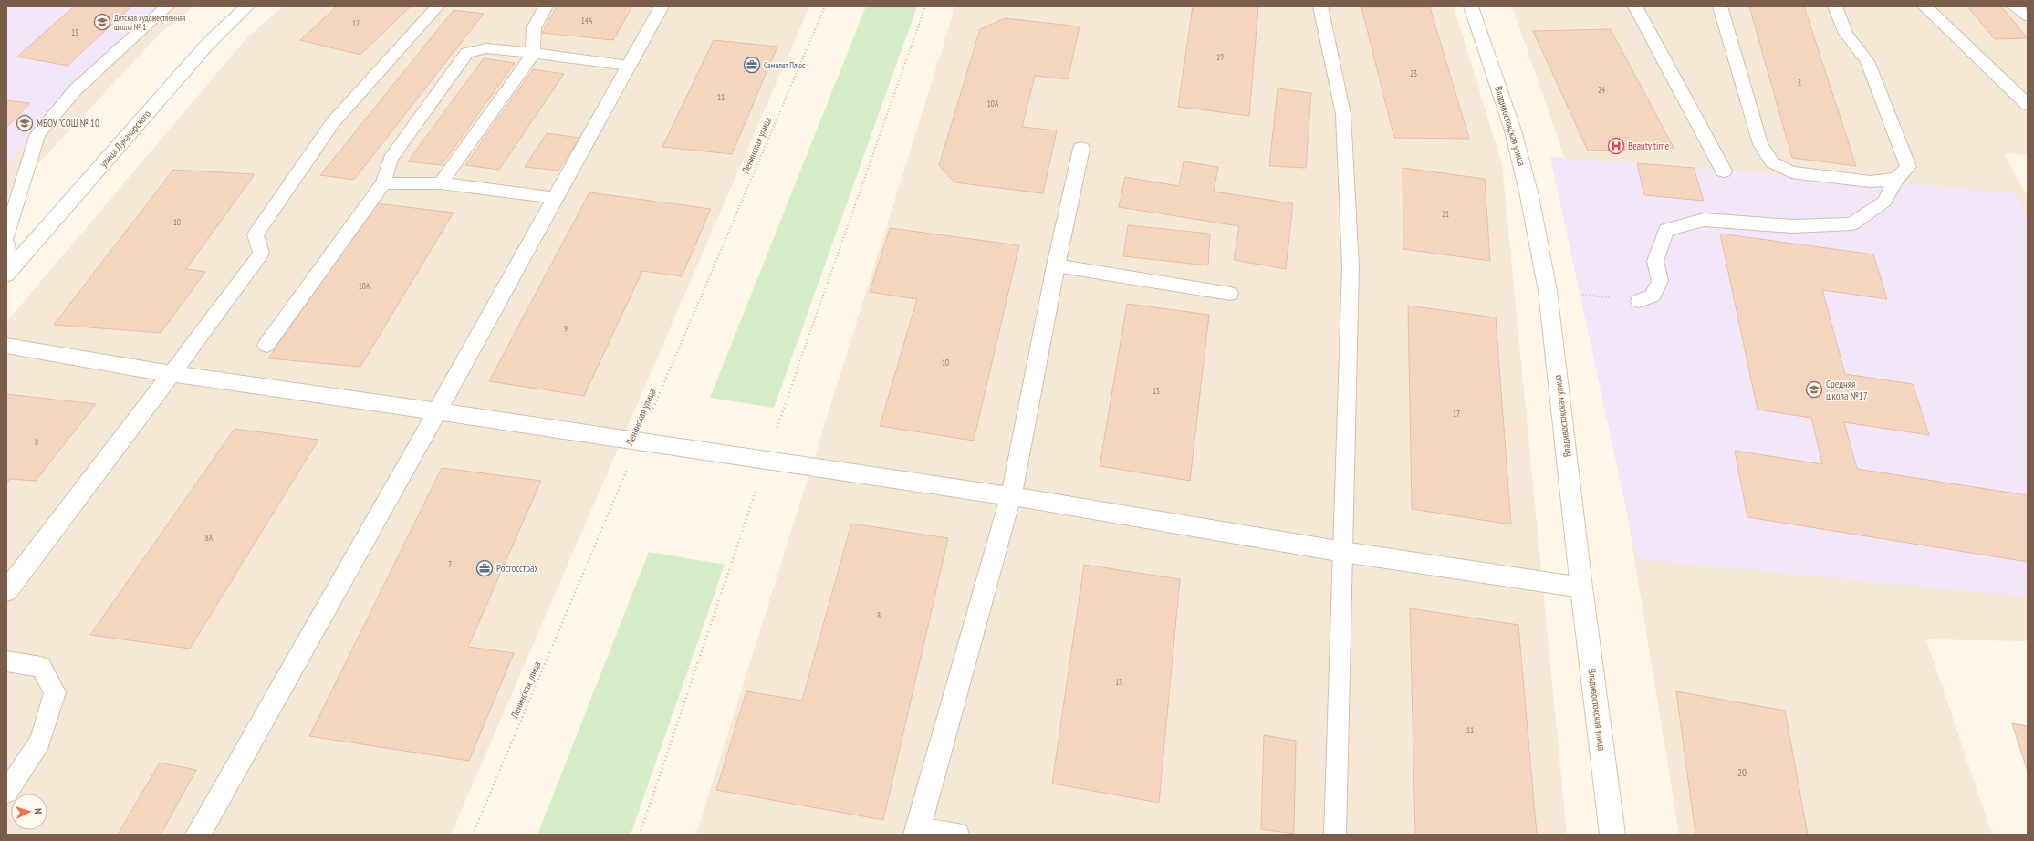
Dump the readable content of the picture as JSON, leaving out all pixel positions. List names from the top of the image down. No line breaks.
{"streets":{"street":["Владивостокская улица","улица Луначарского"],"path":["Ленинская улица"]},"places":{"school or university":["Детская художественная школа № 1","МБОУ \"СОШ № 10","Средняя школа №17"],"office":["Самолет Плюс","Росгосстрах"],"hospital":["Beauty time"]},"house_numbers":["14А","12","15","19","23","2","24","11","10А","21","10","10А","9","10","15","17","8","8А","7","8","13","11","20"],"north":"right"}
